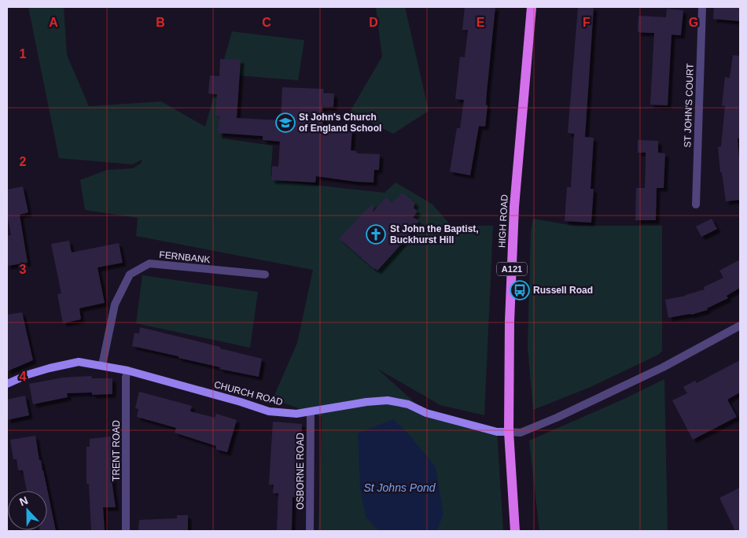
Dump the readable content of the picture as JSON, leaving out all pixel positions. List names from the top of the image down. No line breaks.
{"streets":{"main road":["HIGH ROAD","A121"],"street":["ST JOHN'S COURT","FERNBANK","CHURCH ROAD","TRENT ROAD","OSBORNE ROAD"]},"crossings":[["HIGH ROAD","CHURCH ROAD"],["FERNBANK","CHURCH ROAD"],["CHURCH ROAD","TRENT ROAD"],["CHURCH ROAD","OSBORNE ROAD"]],"water":["St Johns Pond"],"places":{"school or university":["St John's Church of England School"],"church":["St John the Baptist, Buckhurst Hill"],"bus stop":["Russell Road"]},"north":"top","grid":{"columns":["A","B","C","D","E","F","G"],"rows":["1","2","3","4"]}}
